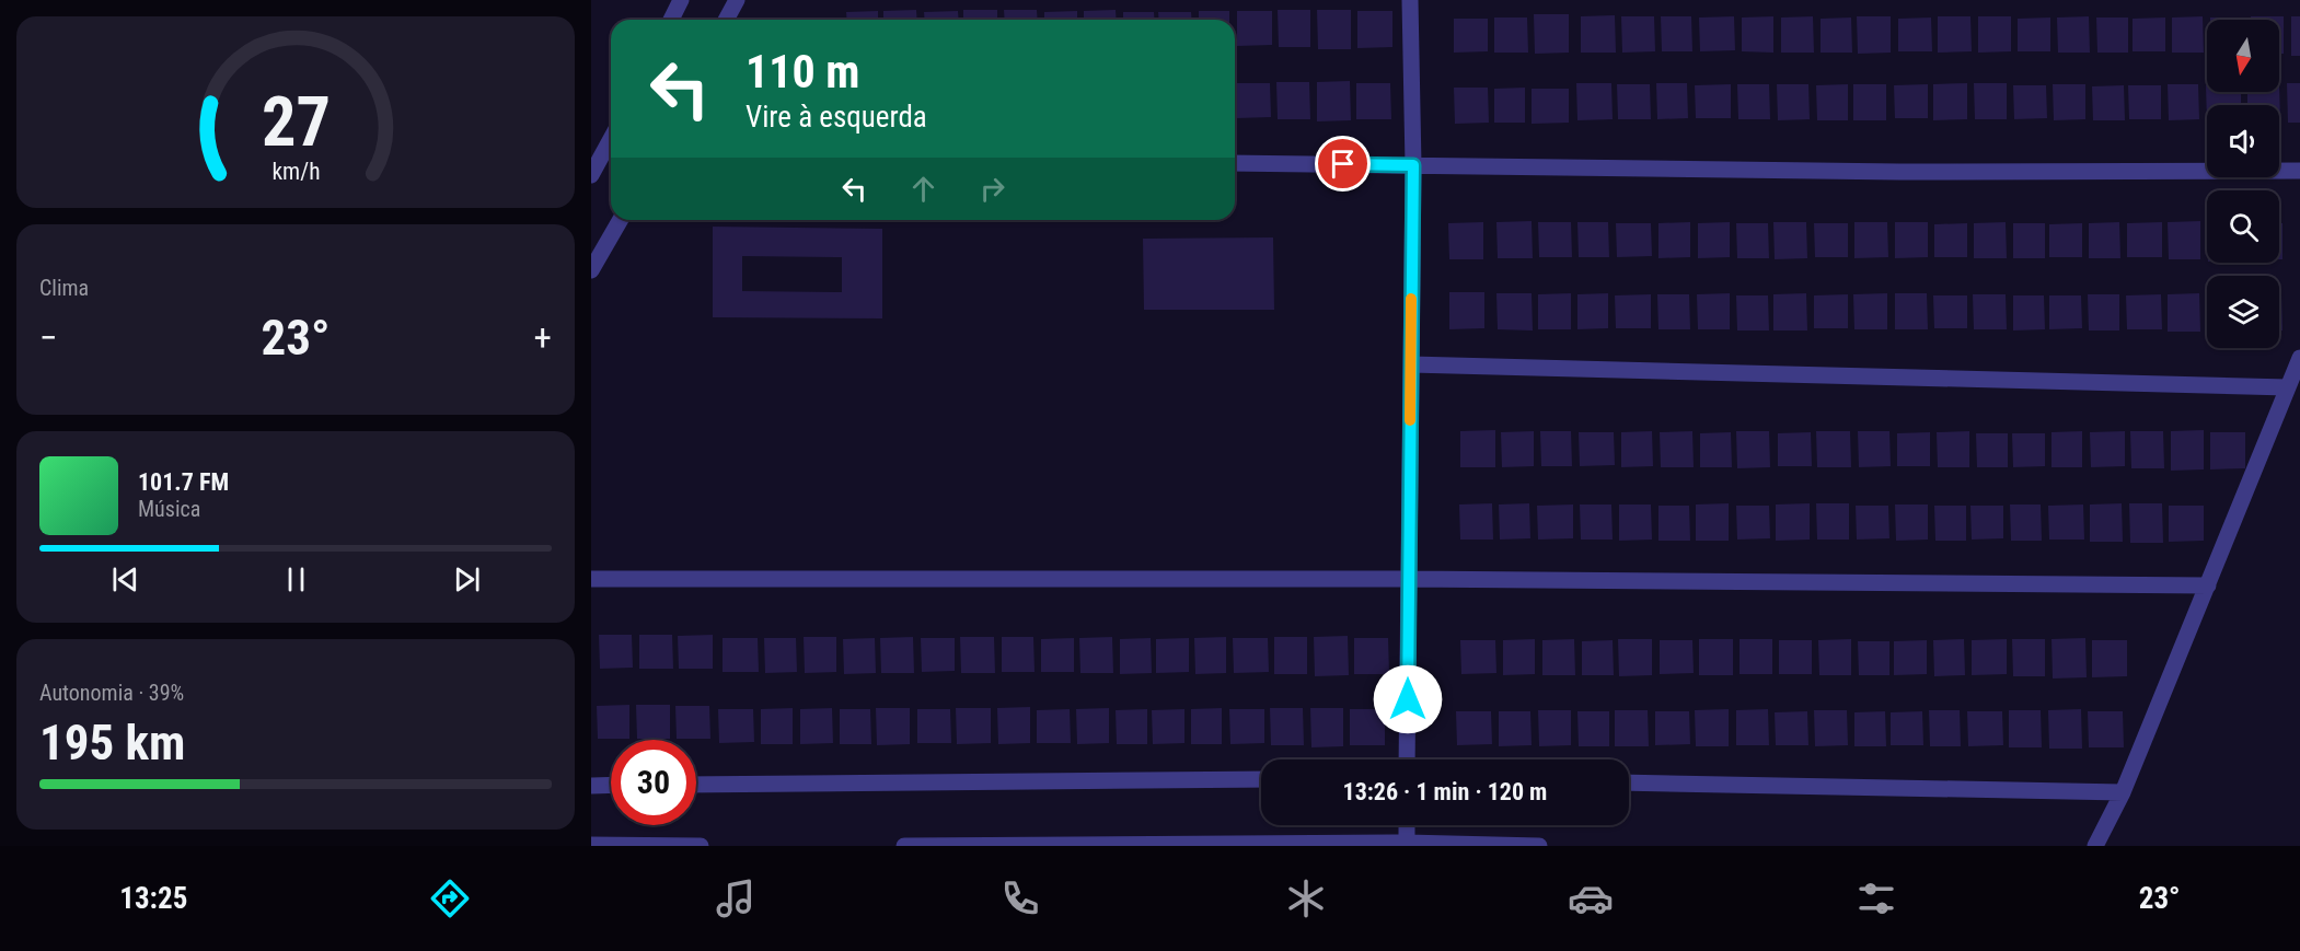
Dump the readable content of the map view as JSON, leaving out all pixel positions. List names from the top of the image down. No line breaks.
{"north":"bottom","page":{"turn":["110 m","Vire à esquerda"],"tile":["Clima",["Autonomia · 39%","195 km"]],"heat":["−","23°","+"],"song":["101.7 FM","Música"],"limit":"30","trip":"13:26 · 1 min · 120 m","tabs":["13:25","23°"],"gauge":["27","km/h"]}}
